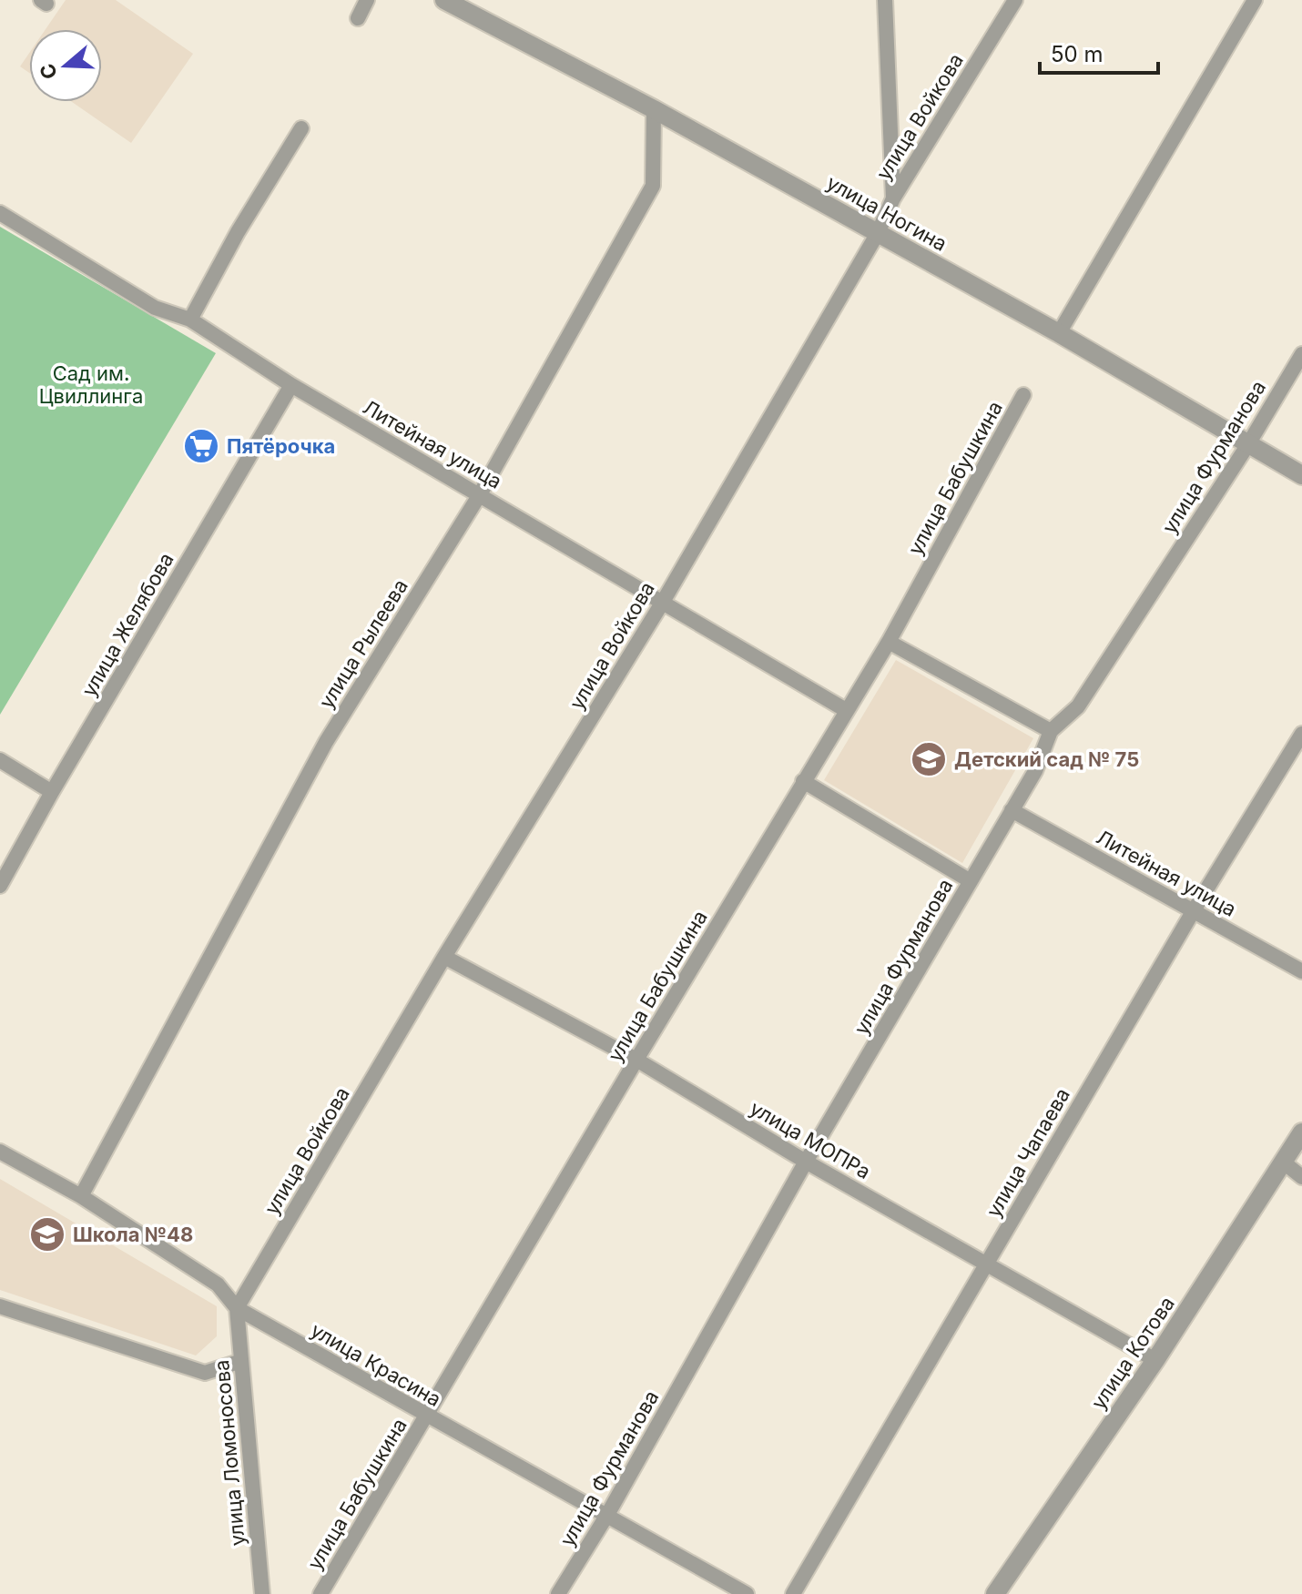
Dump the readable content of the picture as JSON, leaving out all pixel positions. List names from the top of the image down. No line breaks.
{"streets":{"street":["улица Войкова","улица Ногина","Литейная улица","улица Фурманова","улица Бабушкина","улица Желябова","улица Рылеева","улица МОПРа","улица Чапаева","улица Котова","улица Красина","улица Ломоносова"]},"crossings":[["улица Войкова","улица Ногина"],["улица Войкова","Литейная улица"],["улица Войкова","улица МОПРа"],["улица Войкова","улица Красина"],["улица Войкова","улица Ломоносова"],["улица Ногина","улица Фурманова"],["улица Ногина","улица Рылеева"],["Литейная улица","улица Фурманова"],["Литейная улица","улица Бабушкина"],["Литейная улица","улица Желябова"],["Литейная улица","улица Рылеева"],["Литейная улица","улица Чапаева"],["улица Фурманова","улица МОПРа"],["улица Фурманова","улица Красина"],["улица Бабушкина","улица МОПРа"],["улица Бабушкина","улица Красина"],["улица Рылеева","улица Красина"],["улица МОПРа","улица Чапаева"],["улица МОПРа","улица Котова"],["улица Красина","улица Ломоносова"]],"parks":["Сад им. Цвиллинга"],"places":{"supermarket":["Пятёрочка"],"school or university":["Детский сад № 75","Школа №48"]},"scale_bar":"50 m","north":"left"}
